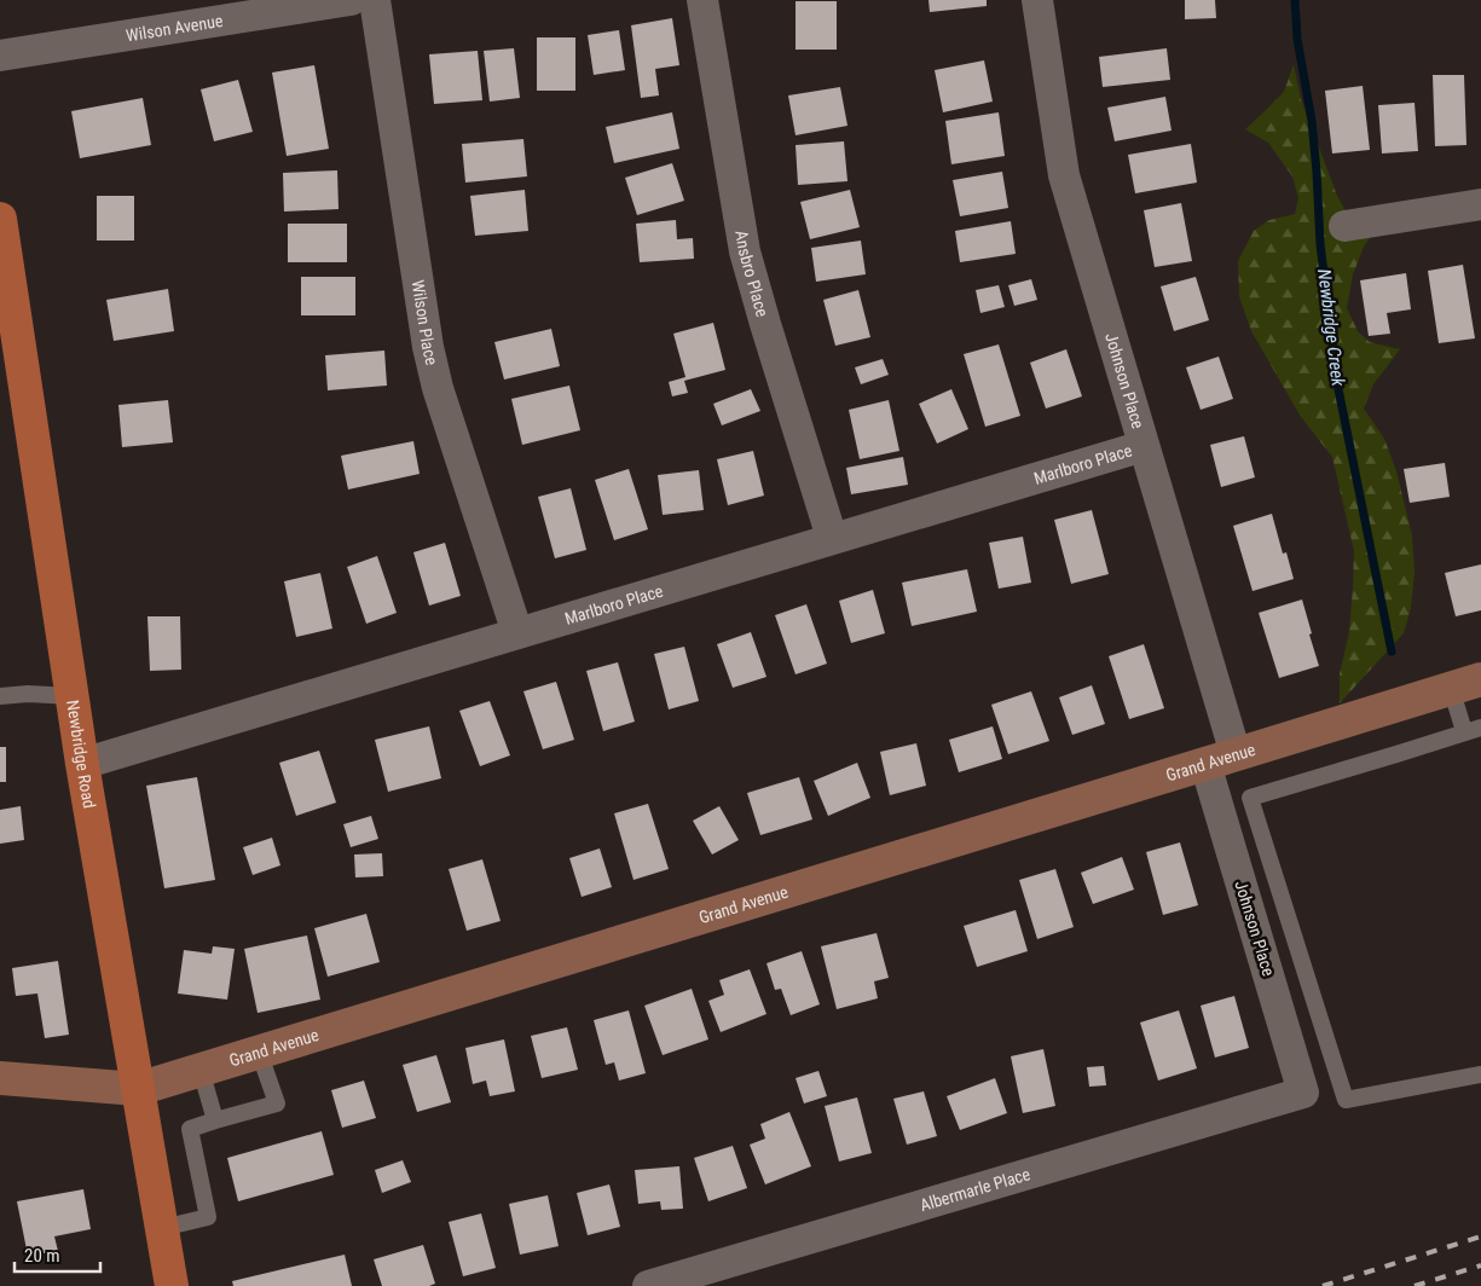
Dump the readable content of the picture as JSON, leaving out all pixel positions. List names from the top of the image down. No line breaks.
{"streets":{"main road":["Newbridge Road"],"street":["Wilson Avenue","Ansbro Place","Wilson Place","Johnson Place","Marlboro Place","Grand Avenue","Albermarle Place"]},"crossings":[["Ansbro Place","Marlboro Place"],["Wilson Place","Marlboro Place"],["Johnson Place","Marlboro Place"],["Johnson Place","Grand Avenue"],["Johnson Place","Albermarle Place"],["Marlboro Place","Newbridge Road"],["Newbridge Road","Grand Avenue"]],"water":["Newbridge Creek"],"scale_bar":"20 m"}
